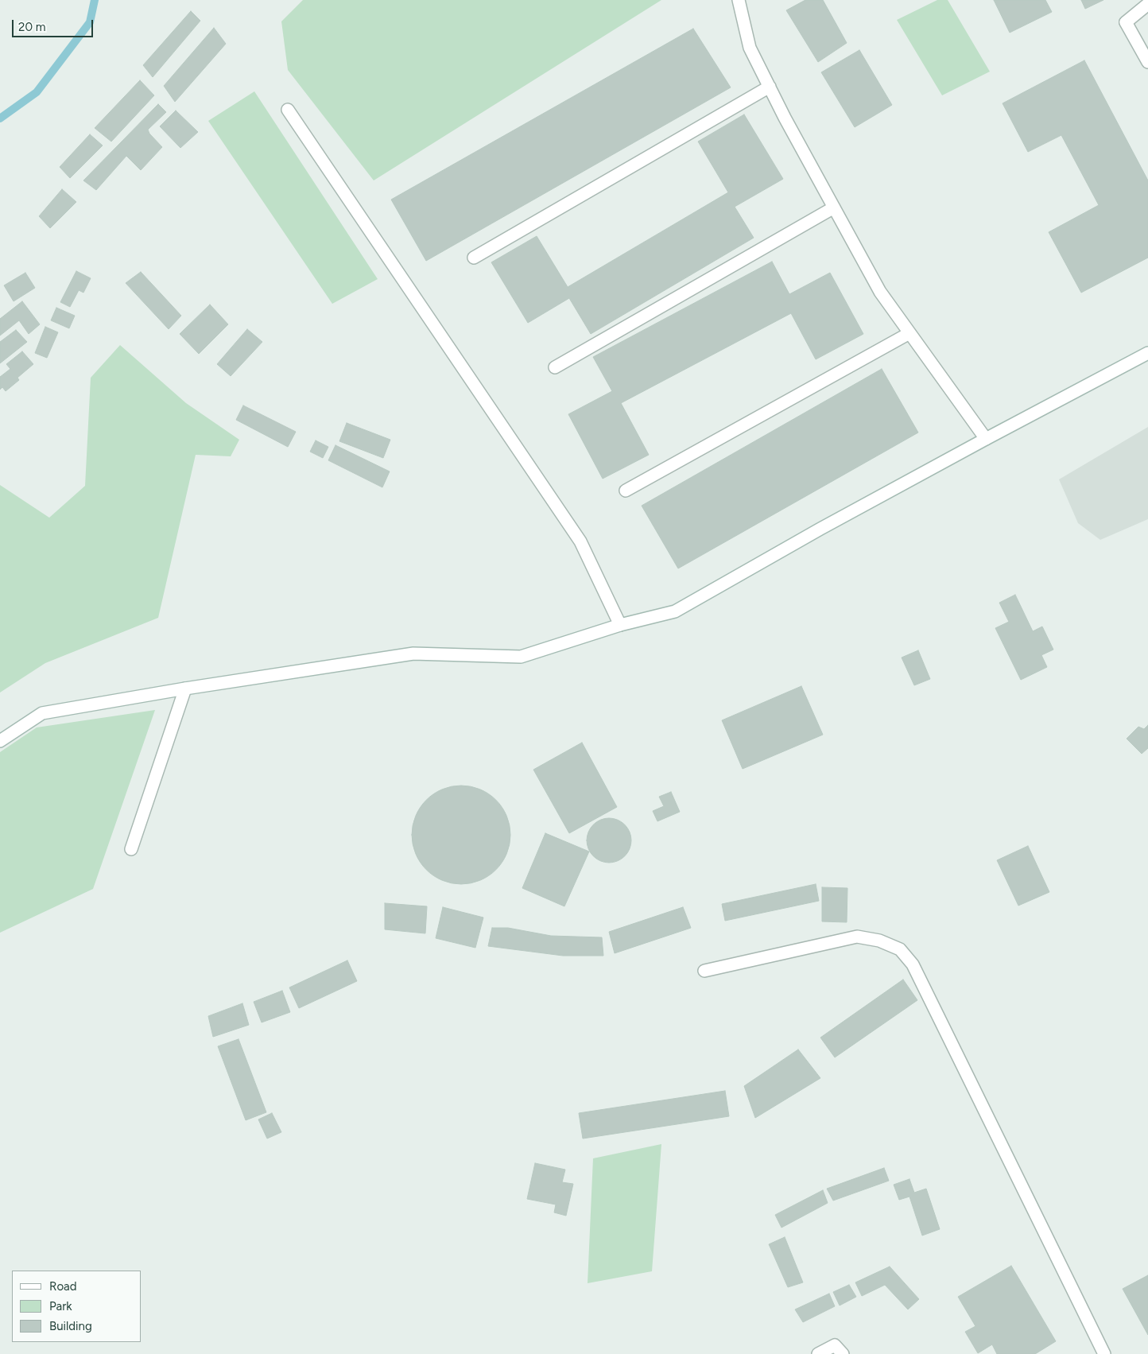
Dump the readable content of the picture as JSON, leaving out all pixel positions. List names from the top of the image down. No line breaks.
{"legend":["Road","Park","Building"],"scale_bar":"20 m"}
